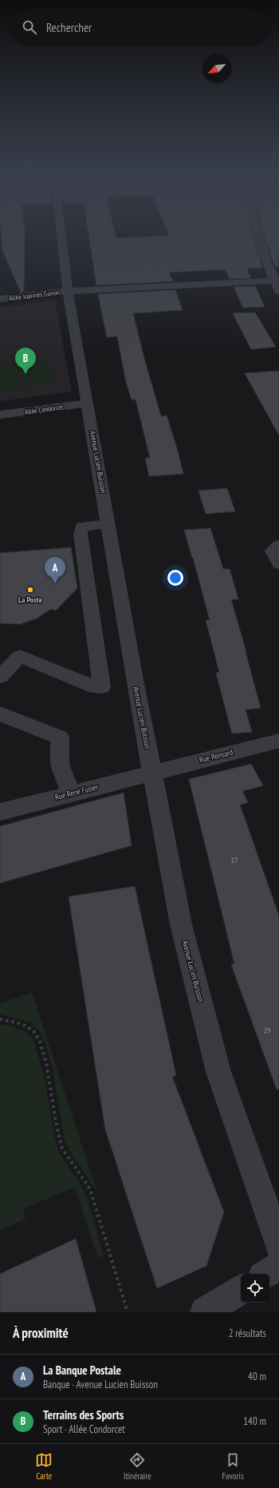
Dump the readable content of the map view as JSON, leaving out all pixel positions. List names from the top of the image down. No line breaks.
{"streets":{"street":["Allée Joannès Gonon","Allée Condorcet","Avenue Lucien Buisson","Rue Ronsard","Rue René Fusier"]},"crossings":[["Allée Joannès Gonon","Avenue Lucien Buisson"],["Allée Condorcet","Avenue Lucien Buisson"],["Avenue Lucien Buisson","Rue Ronsard"],["Avenue Lucien Buisson","Rue René Fusier"],["Rue Ronsard","Rue René Fusier"]],"places":["La Poste"],"house_numbers":["27","29"],"north":"bottom left","page":{"search":"Rechercher","pins":["B","A"],"heading":["À proximité","2 résultats"],"list":[{"mark":"A","name":"La Banque Postale","note":"Banque · Avenue Lucien Buisson","value":"40 m"},{"mark":"B","name":"Terrains des Sports","note":"Sport · Allée Condorcet","value":"140 m"}],"nav":["Carte","Itinéraire","Favoris"]}}
